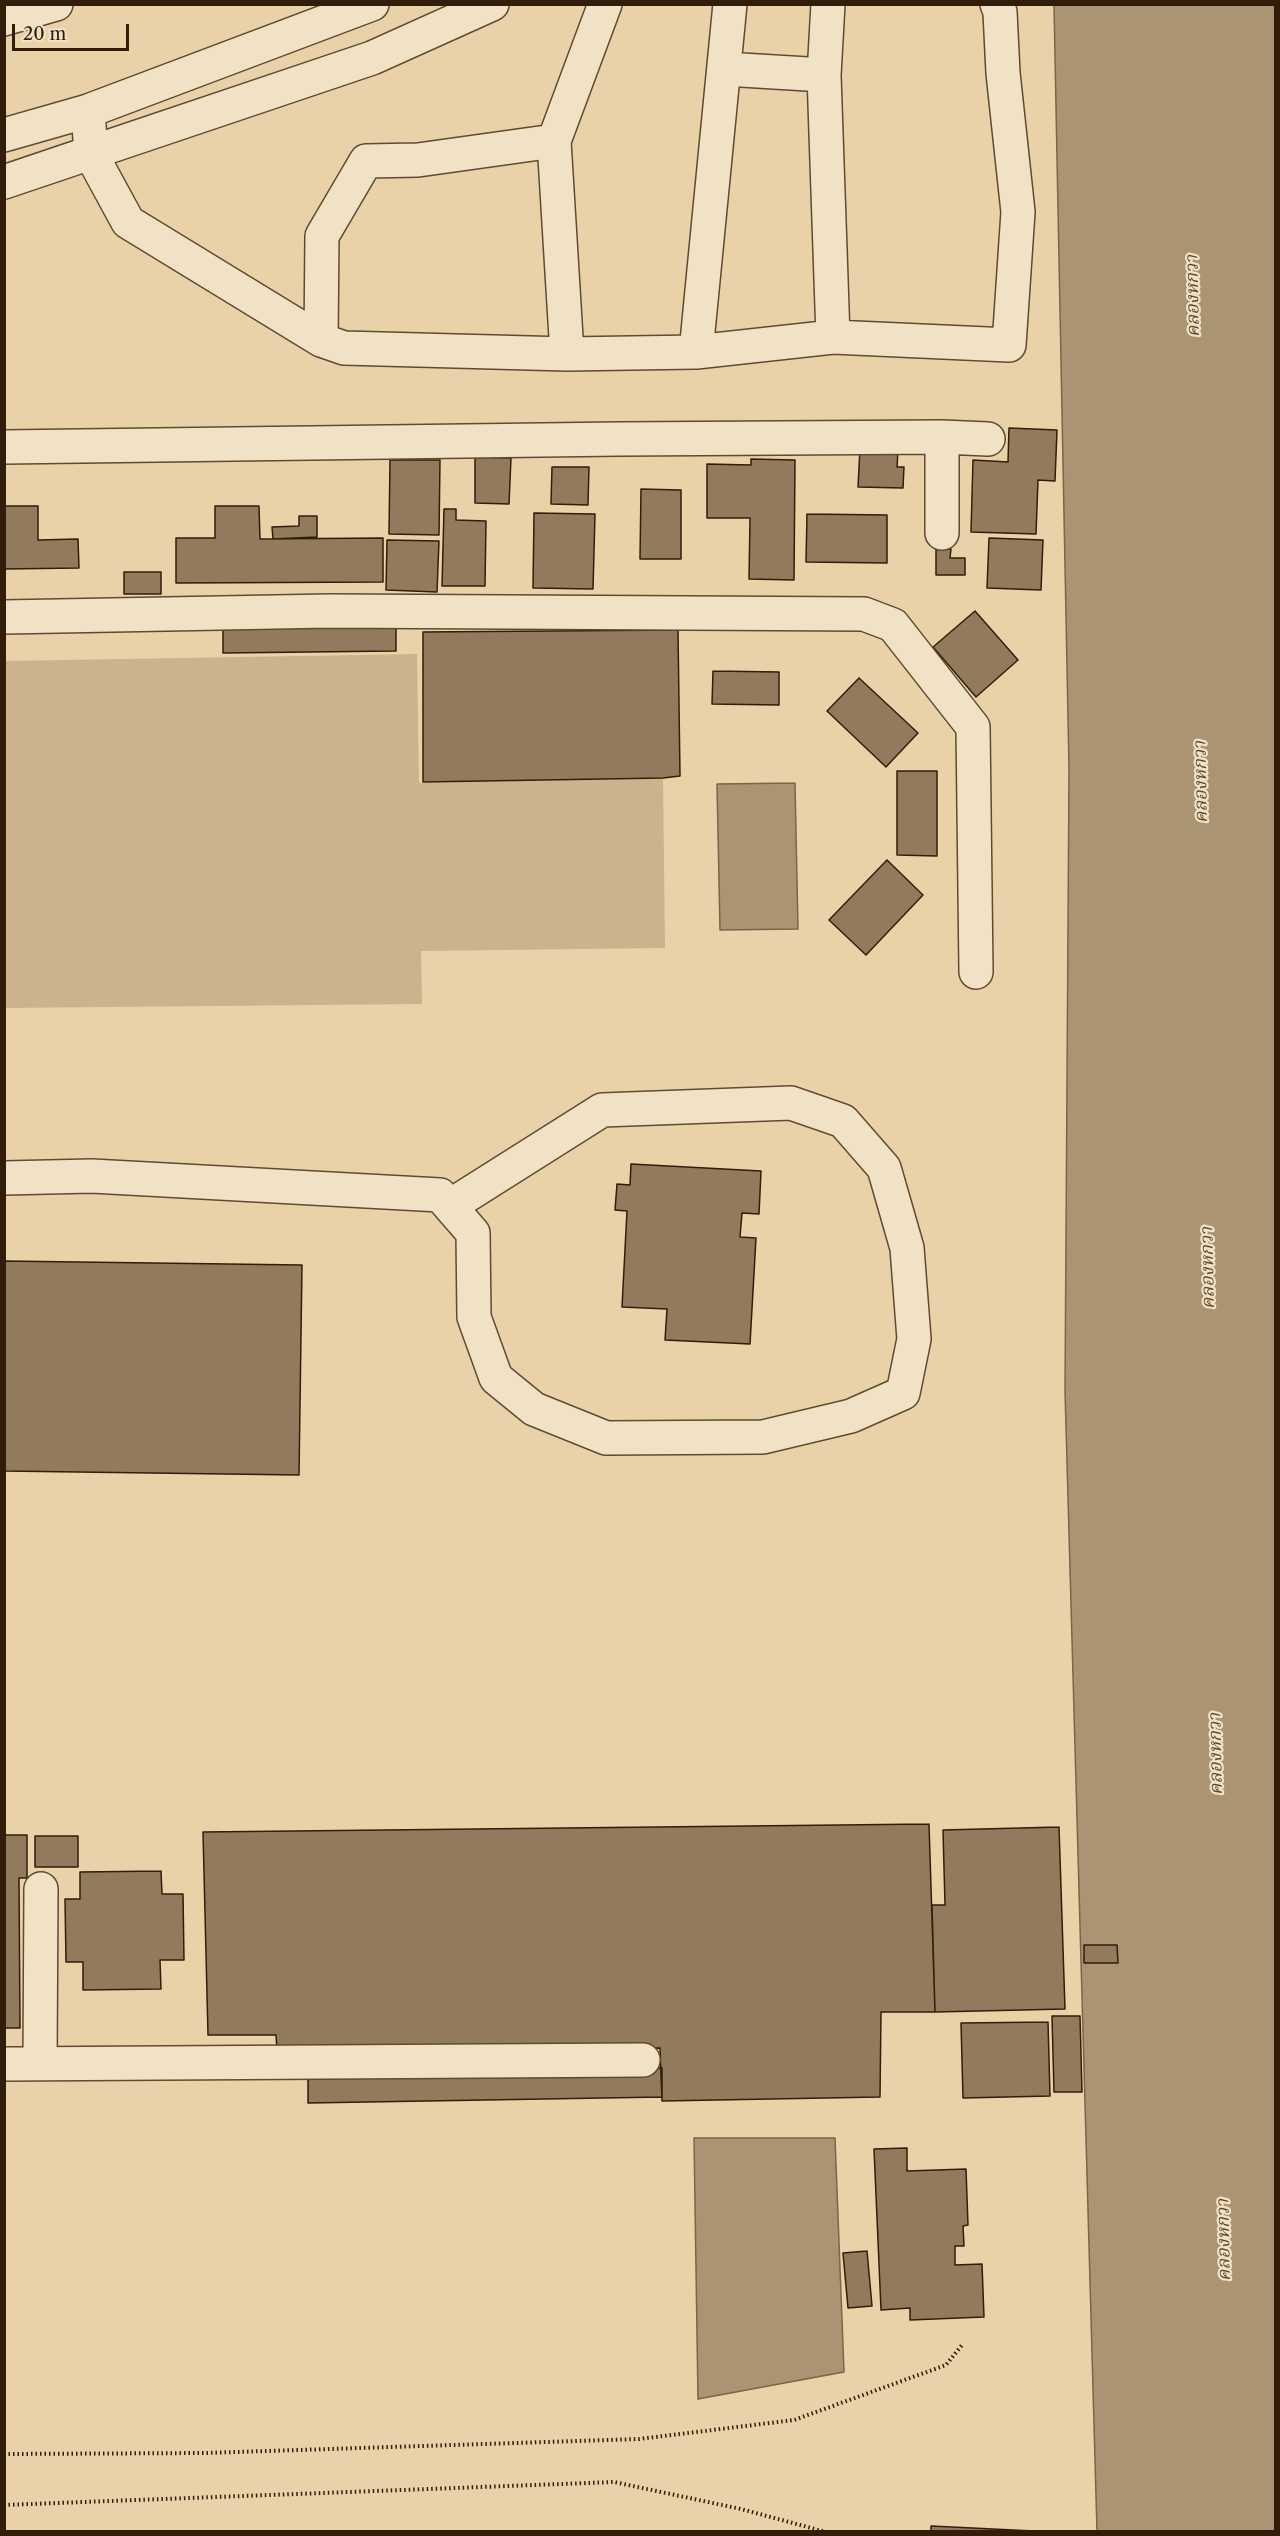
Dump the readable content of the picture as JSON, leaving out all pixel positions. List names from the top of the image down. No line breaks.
{"water":["คลองหกวา"],"scale_bar":"20 m"}
